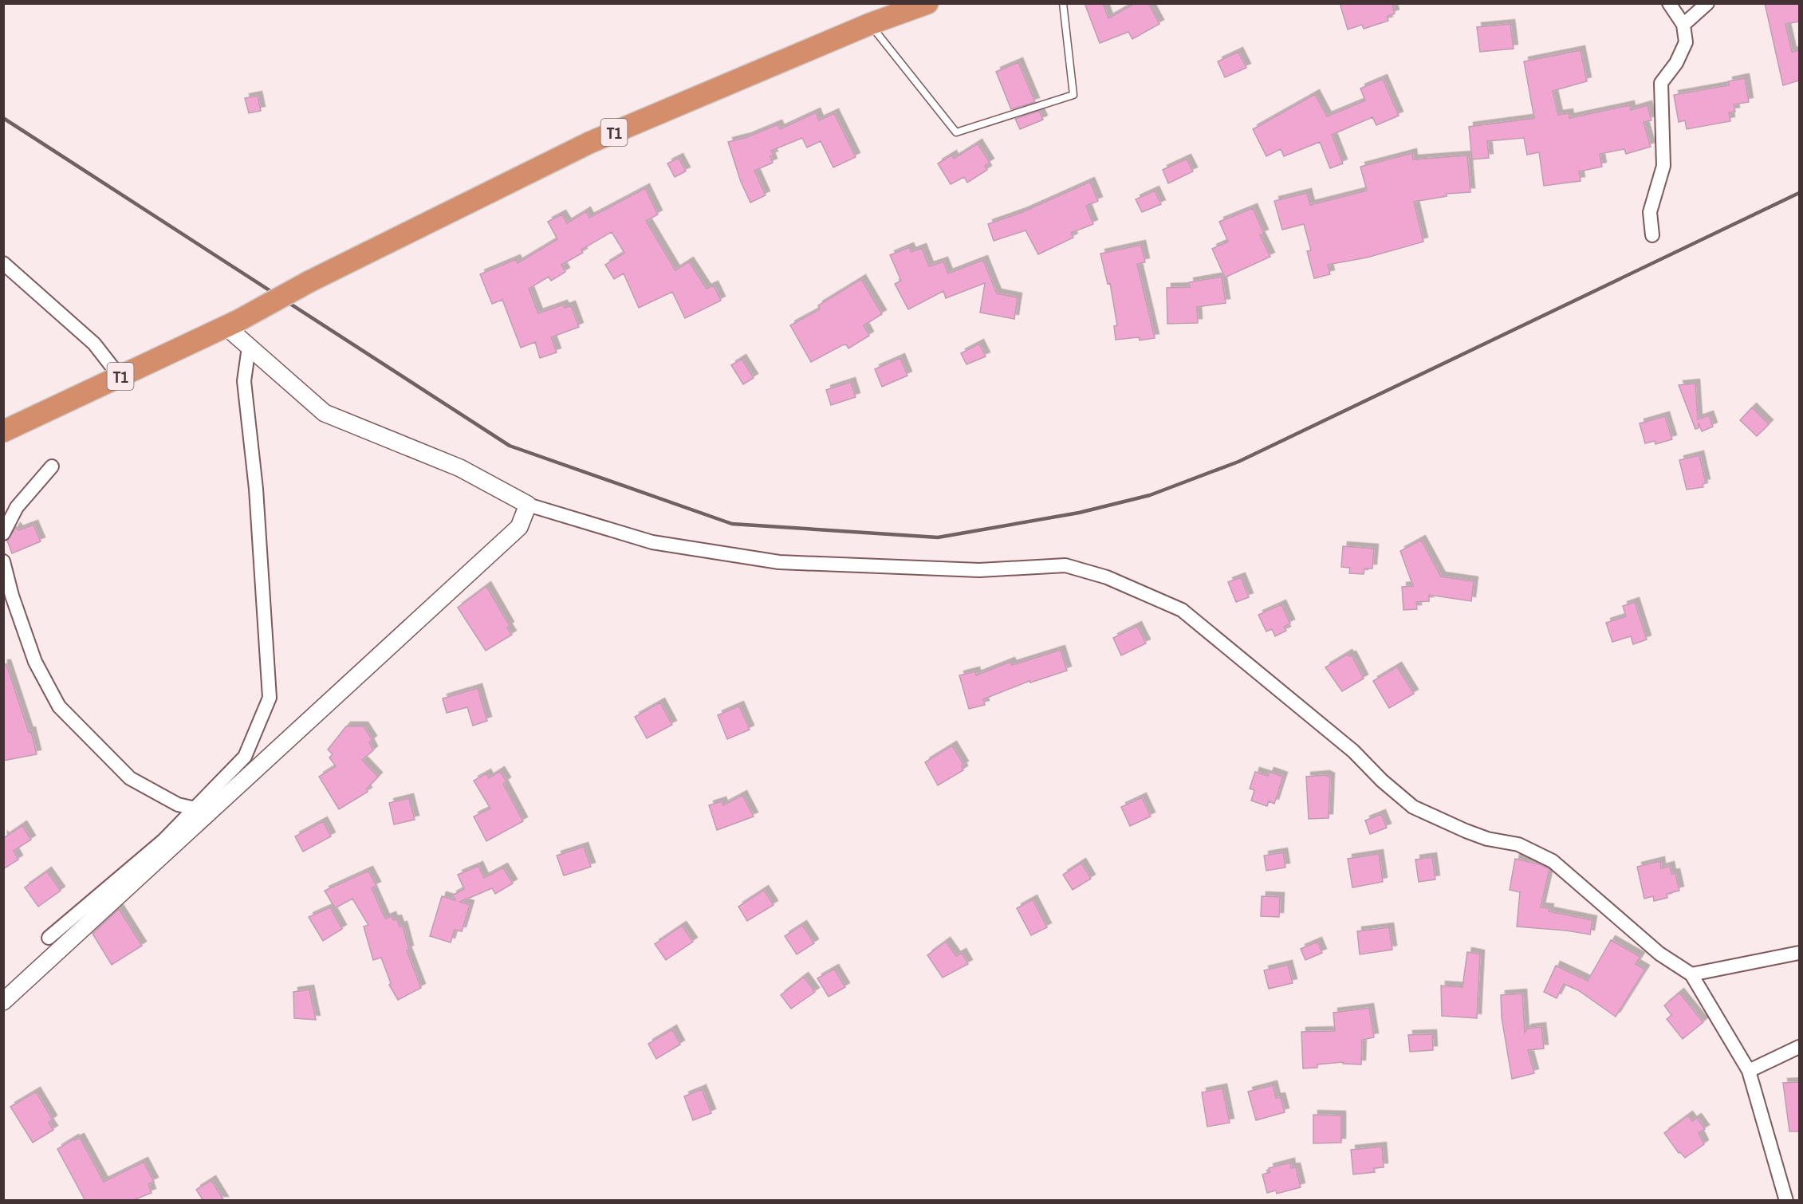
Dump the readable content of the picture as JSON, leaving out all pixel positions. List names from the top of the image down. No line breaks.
{"streets":{"highway":["T1"]}}
